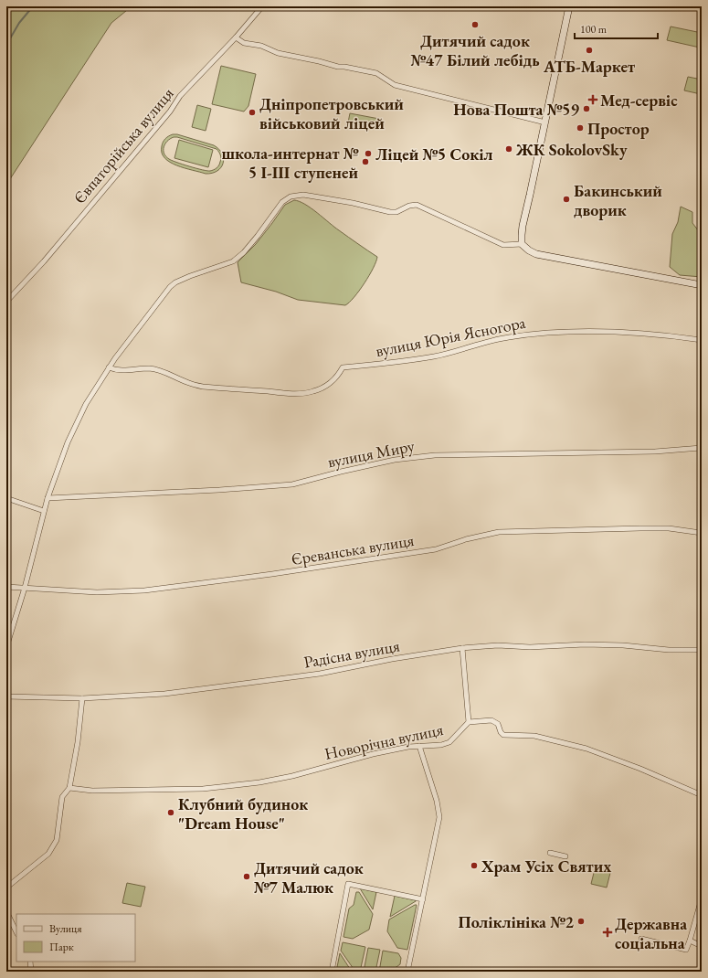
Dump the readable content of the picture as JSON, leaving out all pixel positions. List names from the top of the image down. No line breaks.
{"streets":{"street":["Євпаторійська вулиця","вулиця Юрія Ясногора","вулиця Миру","Єреванська вулиця","Радісна вулиця","Новорічна вулиця"]},"places":{"other":["Дитячий садок №47 Білий лебідь","АТБ-Маркет","Нова Пошта №59","Дніпропетровський військовий ліцей","Простор","ЖК SokolovSky","Ліцей №5 Сокіл","школа-интернат № 5 I-III ступеней","Бакинський дворик","Клубний будинок \"Dream House\"","Храм Усіх Святих","Дитячий садок №7 Малюк","Поліклініка №2"],"health":["Мед-сервіс","Державна соціальна"]},"legend":["Вулиця","Парк"],"scale_bar":"100 m"}
